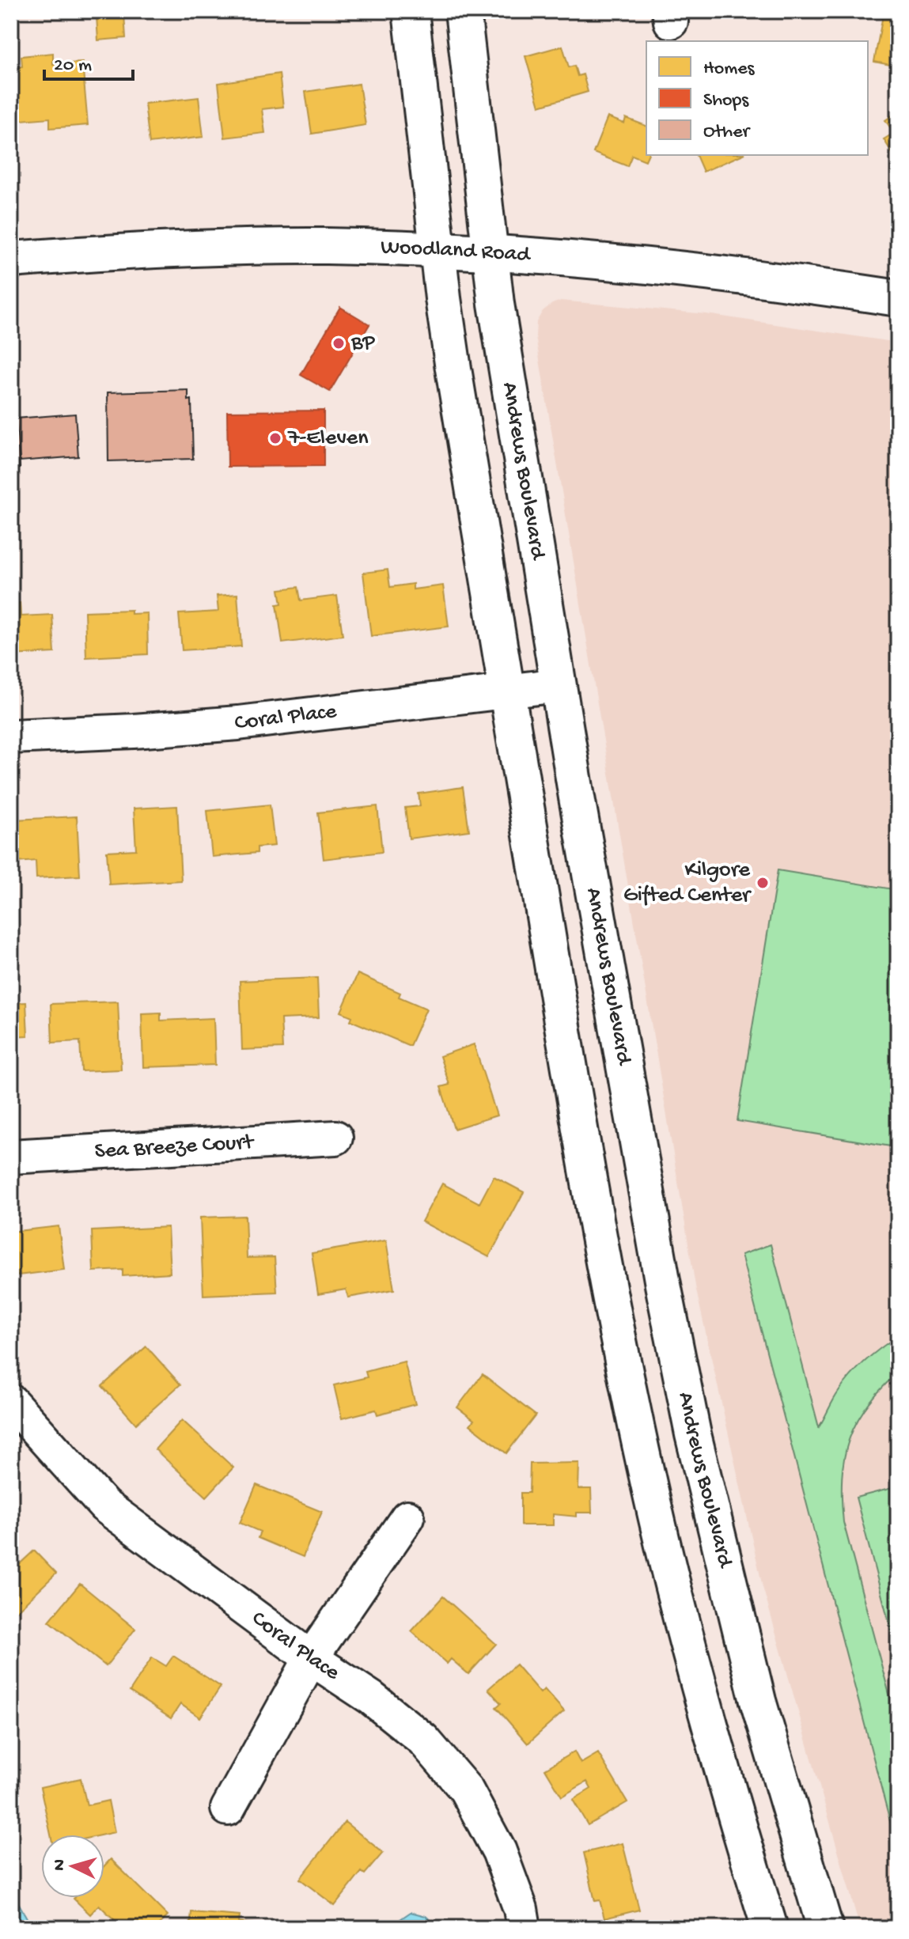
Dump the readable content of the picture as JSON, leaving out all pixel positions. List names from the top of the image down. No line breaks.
{"streets":{"street":["Woodland Road","Andrews Boulevard","Coral Place","Sea Breeze Court"]},"crossings":[["Woodland Road","Andrews Boulevard"],["Andrews Boulevard","Coral Place"]],"places":["BP","7-Eleven","Kilgore Gifted Center"],"legend":["Homes","Shops","Other"],"scale_bar":"20 m","north":"left"}
